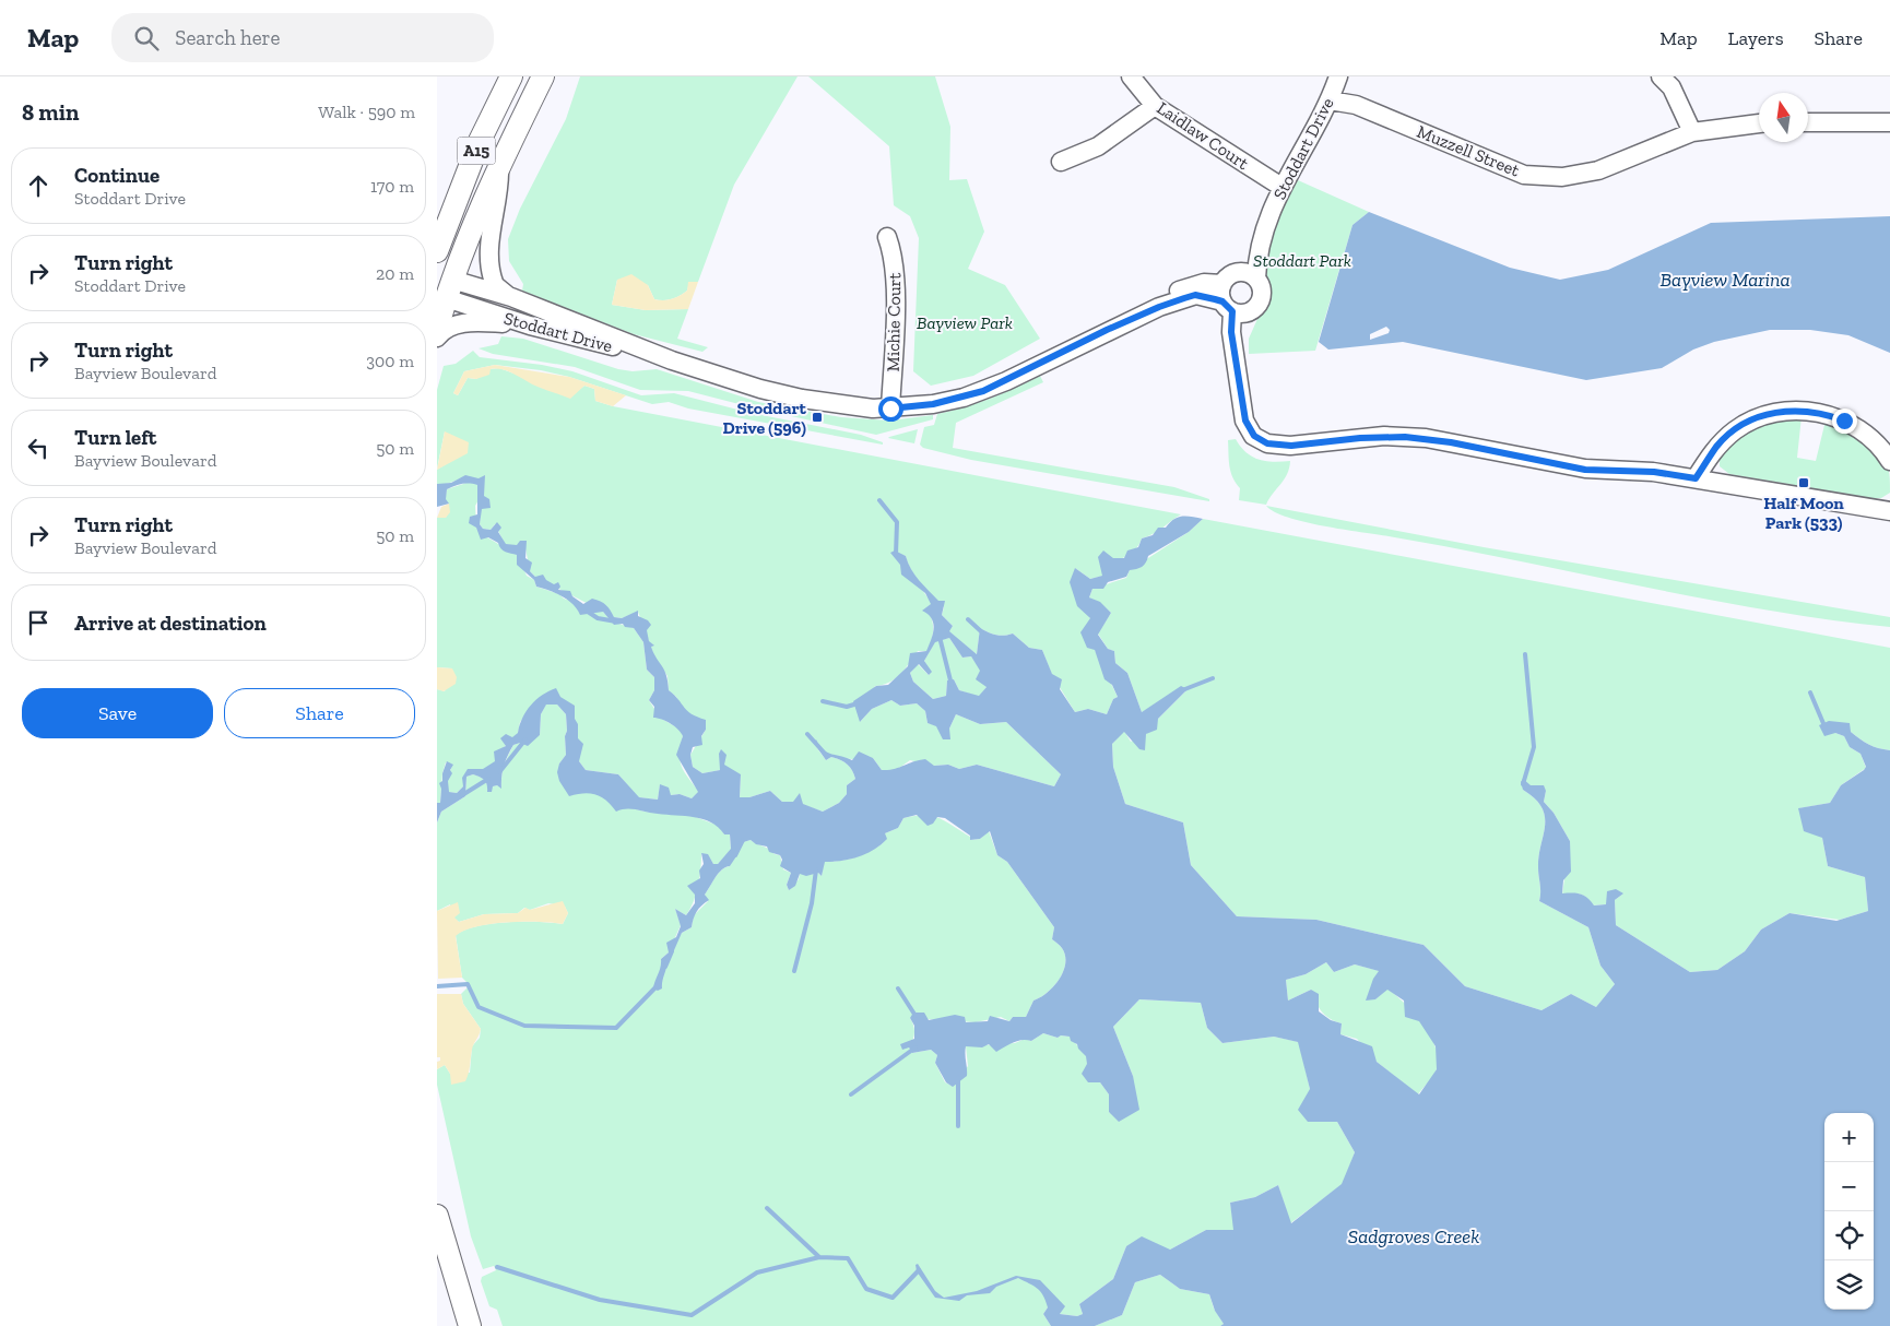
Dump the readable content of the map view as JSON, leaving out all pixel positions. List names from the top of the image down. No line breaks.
{"streets":{"main road":["A15"],"street":["Laidlaw Court","Stoddart Drive","Muzzell Street","Michie Court"]},"crossings":[["Laidlaw Court","Stoddart Drive"],["Stoddart Drive","A15"],["Stoddart Drive","Muzzell Street"],["Stoddart Drive","Michie Court"]],"water":["Bayview Marina","Sadgroves Creek"],"parks":["Stoddart Park","Bayview Park"],"places":{"transit":["Stoddart Drive (596)","Half Moon Park (533)"]},"north":"top","page":{"header":"Map","search":"Search here","nav":["Map","Layers","Share"],"heading":["8 min","Walk · 590 m"],"list":[["Continue","Stoddart Drive","170 m"],["Turn right","Stoddart Drive","20 m"],["Turn right","Bayview Boulevard","300 m"],["Turn left","Bayview Boulevard","50 m"],["Turn right","Bayview Boulevard","50 m"],"Arrive at destination"],"buttons":["Save","Share"],"map_buttons":["+","−"]}}
